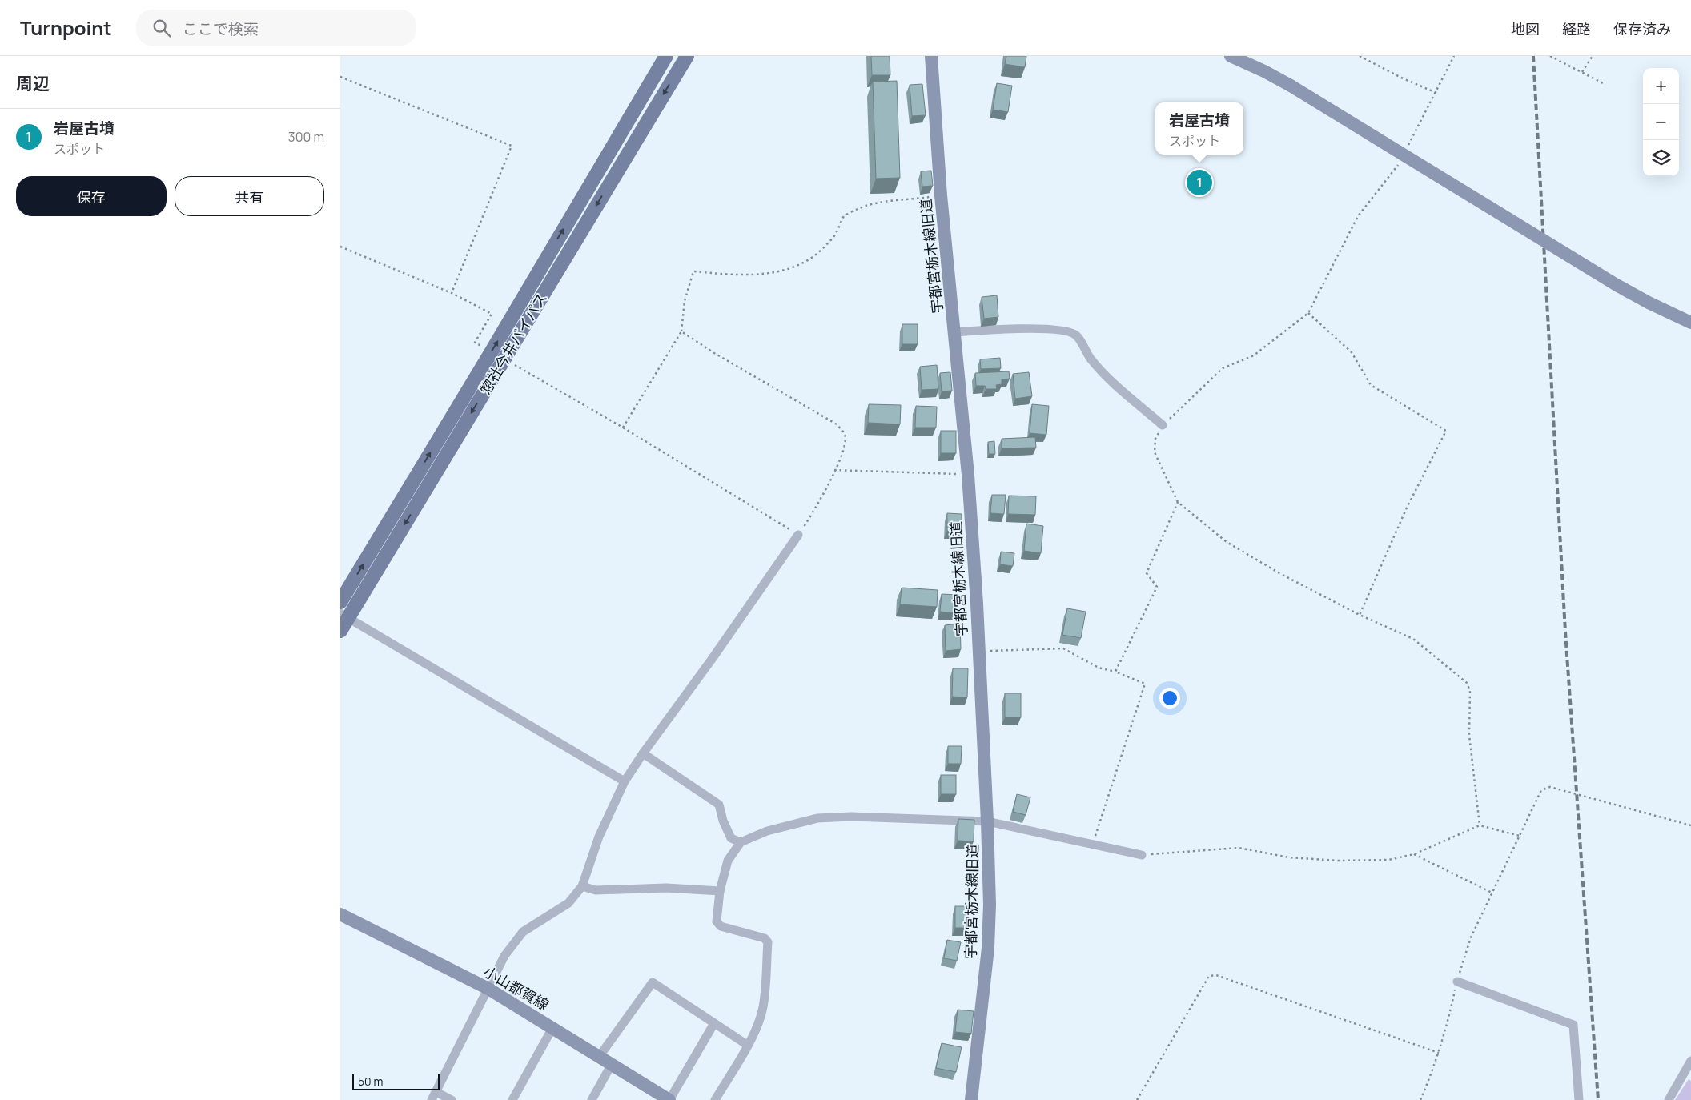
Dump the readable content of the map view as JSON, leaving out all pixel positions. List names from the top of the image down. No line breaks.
{"streets":{"main road":["惣社今井バイパス"],"street":["宇都宮栃木線旧道","小山都賀線"]},"scale_bar":"50 m","page":{"header":"Turnpoint","search":"ここで検索","nav":["地図","経路","保存済み"],"heading":"周辺","map_buttons":["+","−"],"popup":["岩屋古墳","スポット"],"list":[{"mark":"1","name":"岩屋古墳","note":"スポット","value":"300 m"}],"buttons":["保存","共有"],"pins":"1","scale":"50 m"}}
